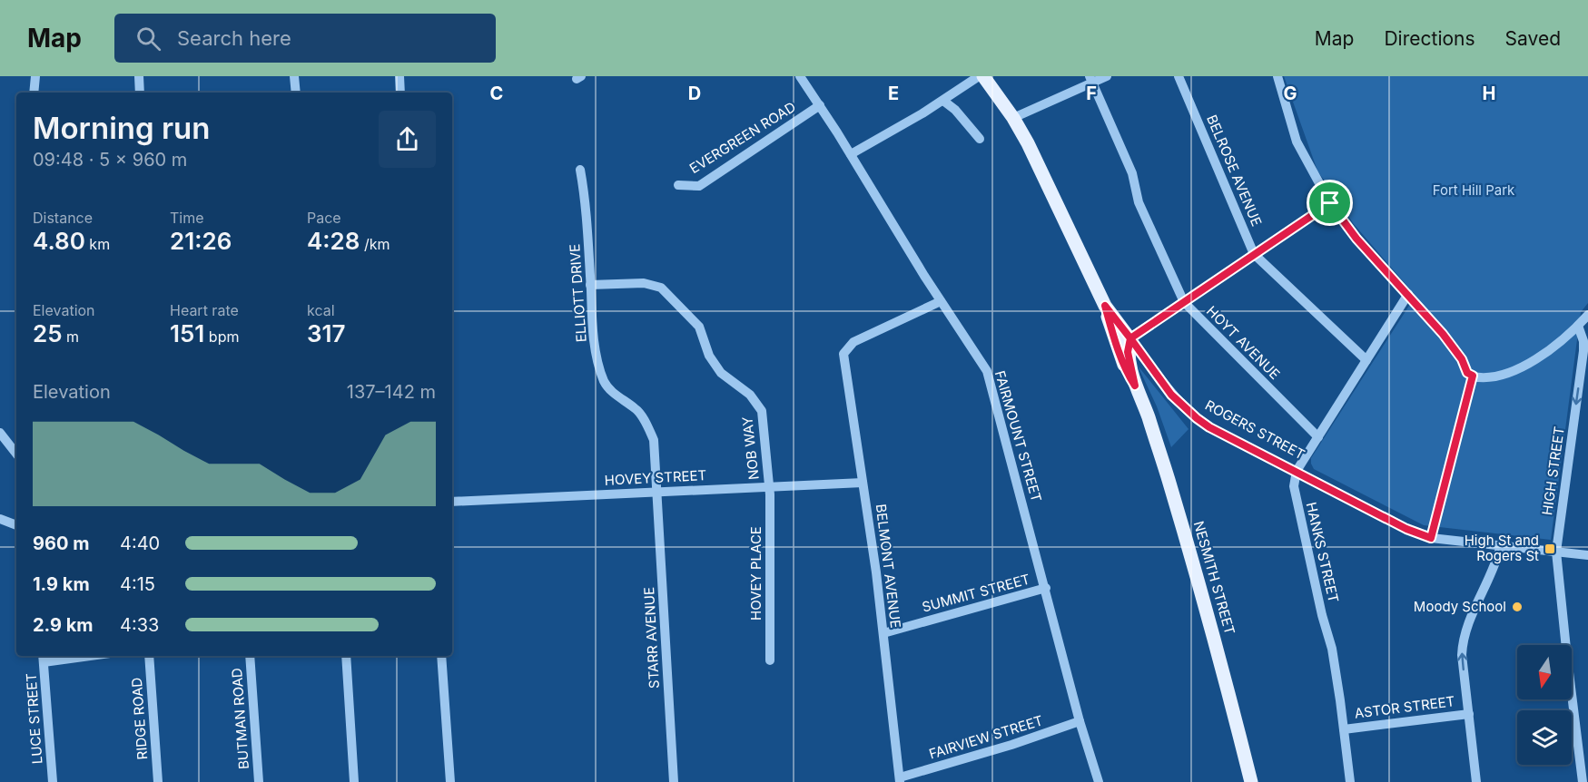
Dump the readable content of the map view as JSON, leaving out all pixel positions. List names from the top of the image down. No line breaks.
{"streets":{"main road":["ROGERS STREET","NESMITH STREET"],"street":["EVERGREEN ROAD","BELROSE AVENUE","ELLIOTT DRIVE","HOYT AVENUE","FAIRMOUNT STREET","NOB WAY","HIGH STREET","HOVEY STREET","HANKS STREET","BELMONT AVENUE","HOVEY PLACE","SUMMIT STREET","STARR AVENUE","ASTOR STREET","LUCE STREET","RIDGE ROAD","BUTMAN ROAD","FAIRVIEW STREET"]},"crossings":[["EVERGREEN ROAD","FAIRMOUNT STREET"],["ELLIOTT DRIVE","NOB WAY"],["ELLIOTT DRIVE","HOVEY STREET"],["ELLIOTT DRIVE","STARR AVENUE"],["ROGERS STREET","HIGH STREET"],["ROGERS STREET","HANKS STREET"],["ROGERS STREET","NESMITH STREET"],["FAIRMOUNT STREET","BELMONT AVENUE"],["FAIRMOUNT STREET","SUMMIT STREET"],["FAIRMOUNT STREET","FAIRVIEW STREET"],["NOB WAY","HOVEY STREET"],["NOB WAY","HOVEY PLACE"],["HOVEY STREET","BELMONT AVENUE"],["HOVEY STREET","HOVEY PLACE"],["HOVEY STREET","STARR AVENUE"],["HANKS STREET","ASTOR STREET"],["BELMONT AVENUE","SUMMIT STREET"],["BELMONT AVENUE","FAIRVIEW STREET"]],"one_way":["HIGH STREET"],"parks":["Fort Hill Park"],"places":{"transit":["High St and Rogers St"],"other":["Moody School"]},"north":"bottom","page":{"header":"Map","search":"Search here","nav":["Map","Directions","Saved"],"heading":["Morning run","09:48 · 5 × 960 m"],"stats":[["Distance","4.80 km"],["Time","21:26"],["Pace","4:28 /km"],["Elevation","25 m"],["Heart rate","151 bpm"],["kcal","317"]],"chart":["Elevation","137–142 m"],"list":[{"name":"960 m","note":"4:40"},{"name":"1.9 km","note":"4:15"},{"name":"2.9 km","note":"4:33"}]},"grid":{"columns":["C","D","E","F","G","H"]}}
